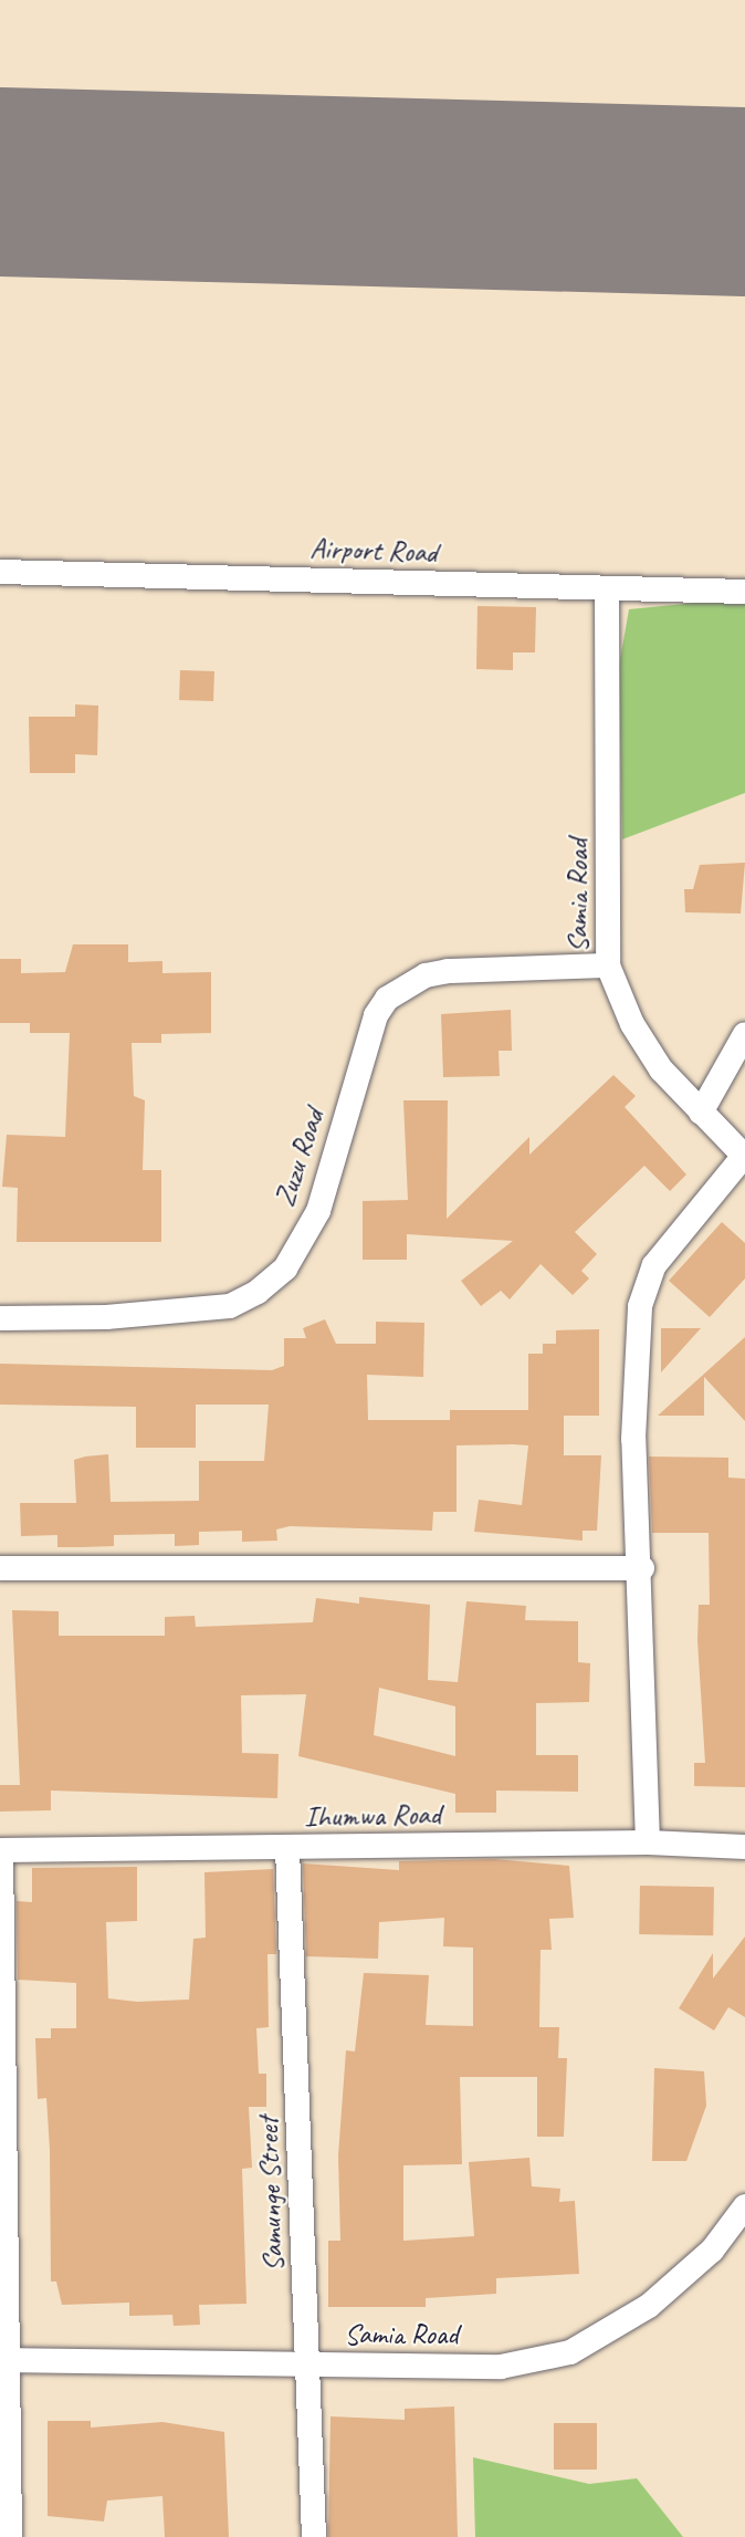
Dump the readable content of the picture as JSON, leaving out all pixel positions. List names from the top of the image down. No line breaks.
{"streets":{"street":["Airport Road","Samia Road","Zuzu Road","Ihumwa Road","Samunge Street"]},"crossings":[["Airport Road","Samia Road"],["Samia Road","Zuzu Road"],["Samia Road","Samunge Street"],["Ihumwa Road","Samunge Street"]]}
